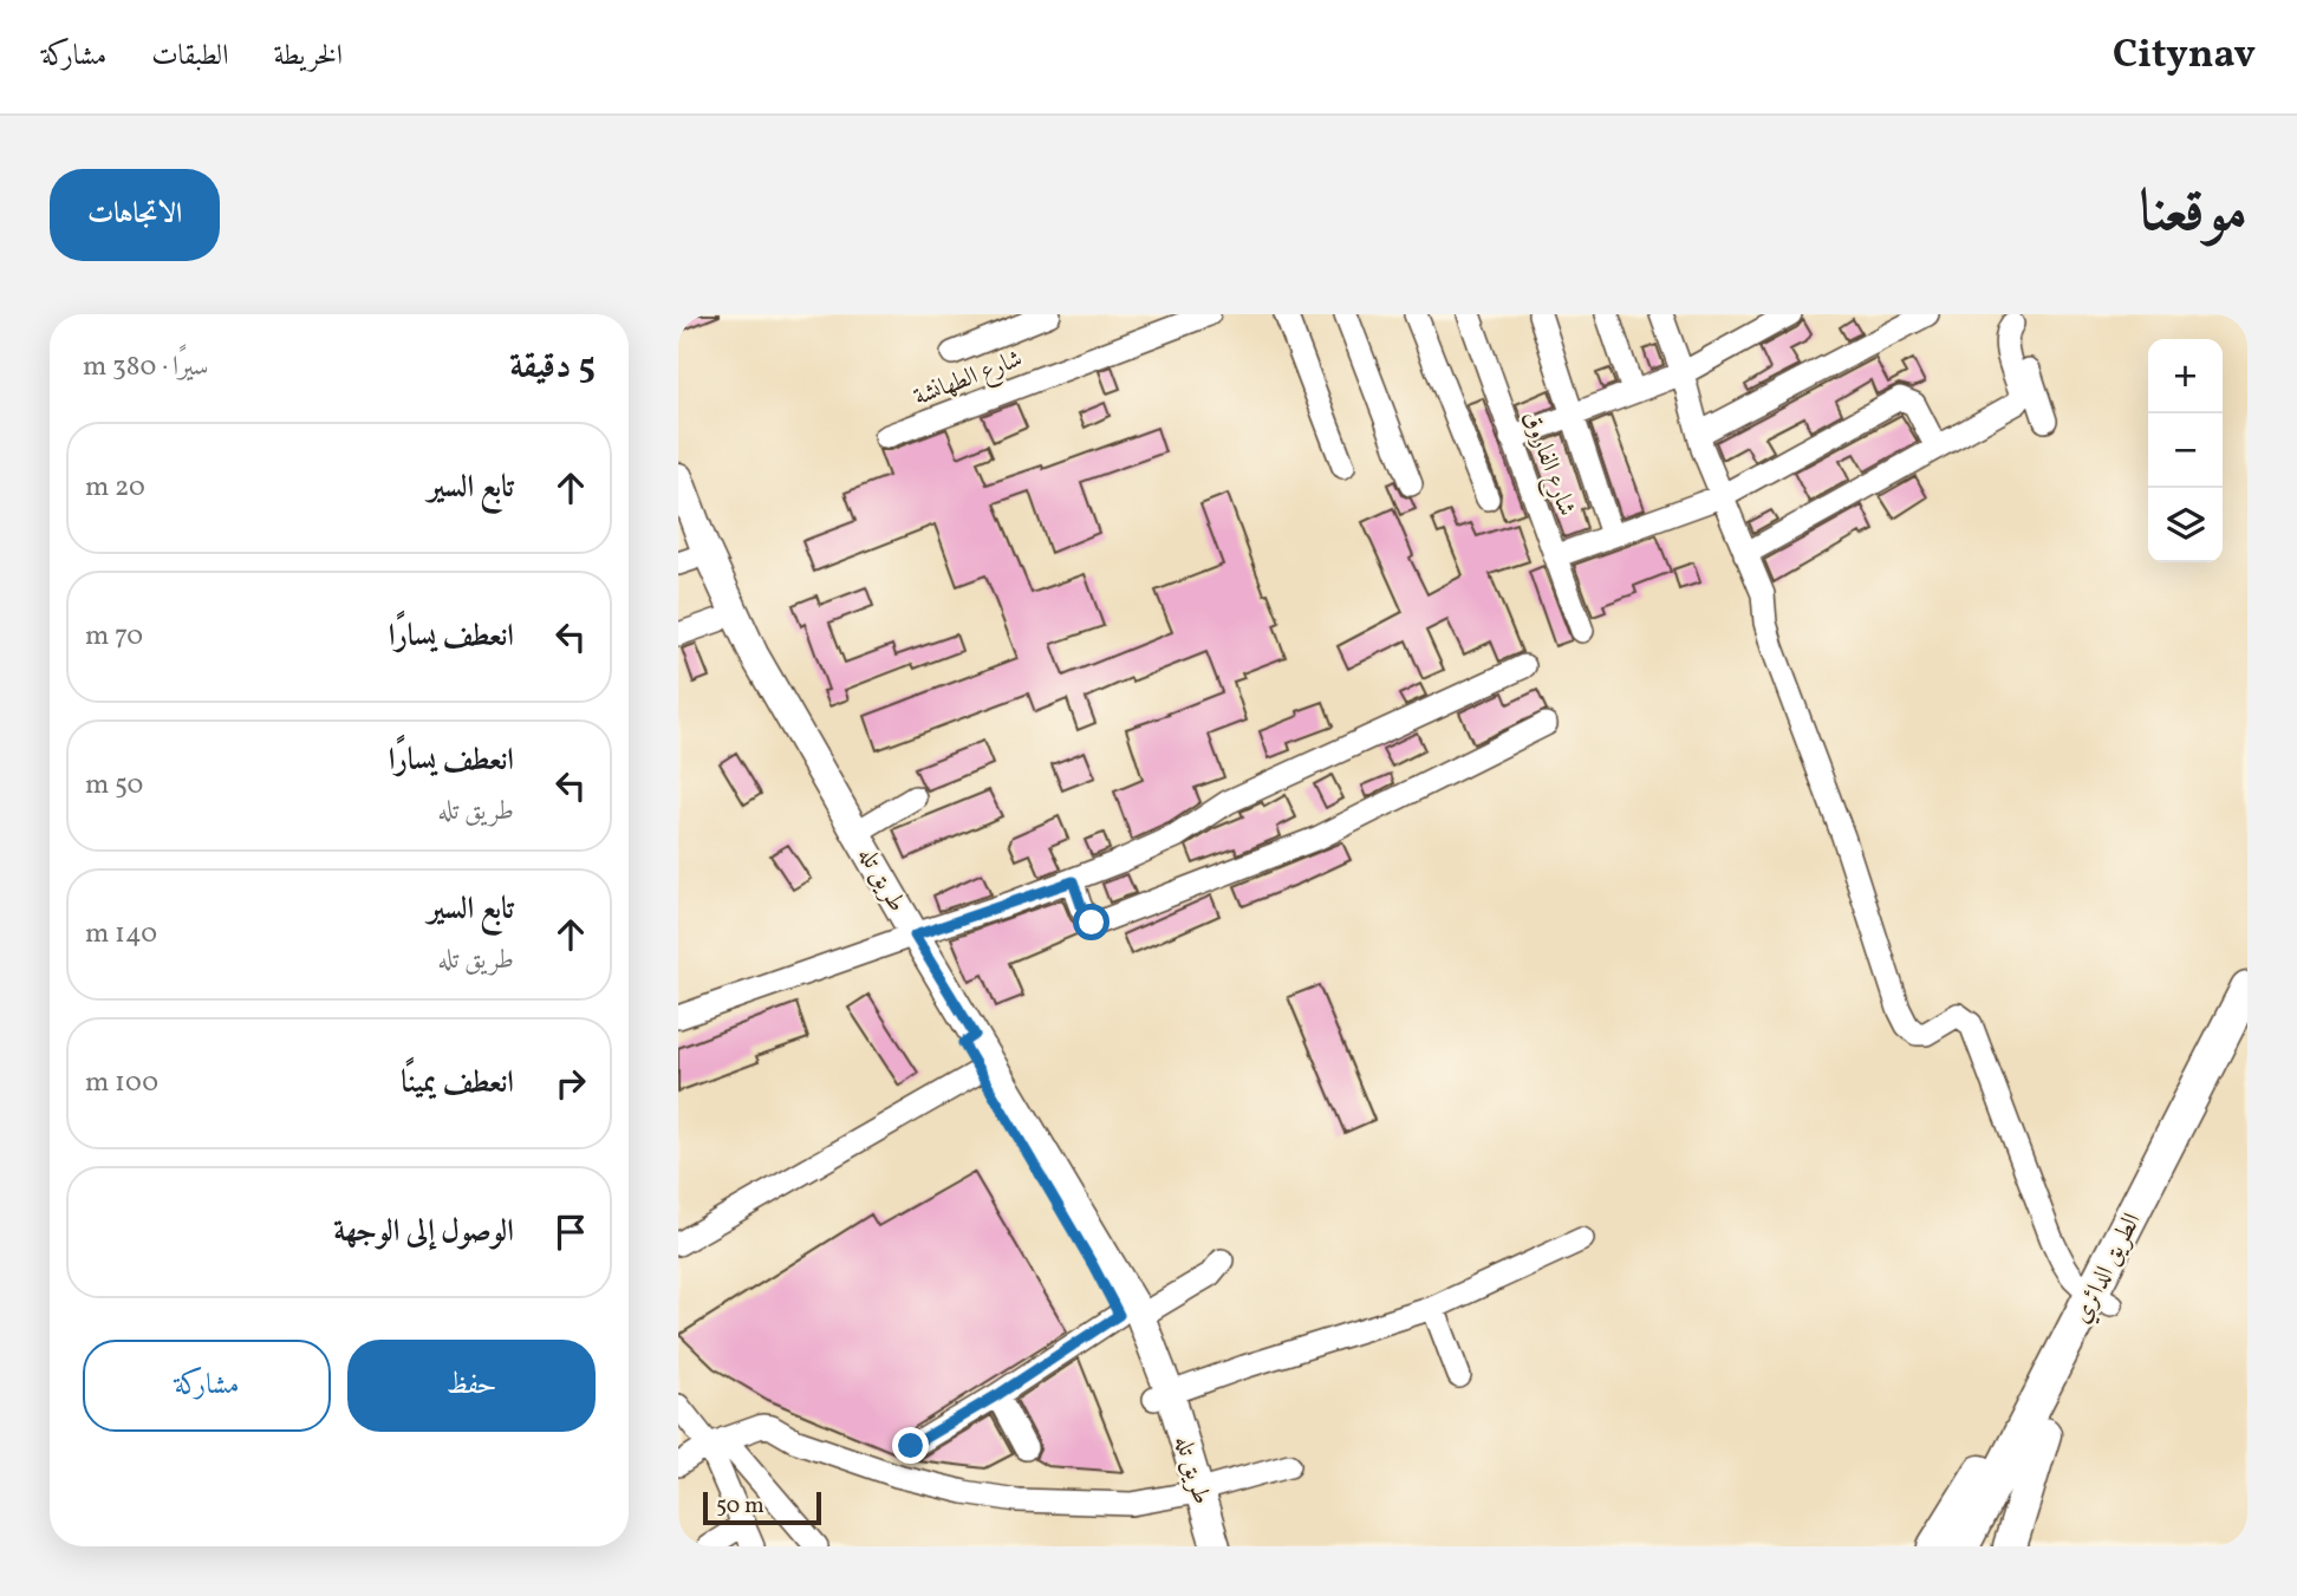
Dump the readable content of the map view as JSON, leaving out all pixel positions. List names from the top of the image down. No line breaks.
{"streets":{"highway":["الطريق الدائري"],"main road":["طريق تله"],"street":["شارع الطهانشة","شارع الفاروق"]},"scale_bar":"50 m","page":{"header":"Citynav","nav":["الخريطة","الطبقات","مشاركة"],"title":"موقعنا","buttons":["الاتجاهات",["حفظ","مشاركة"]],"heading":["5 دقيقة","سيرًا · 380 m"],"map_buttons":["+","−"],"list":[["تابع السير","20 m"],["انعطف يسارًا","70 m"],["انعطف يسارًا","طريق تله","50 m"],["تابع السير","طريق تله","140 m"],["انعطف يمينًا","100 m"],"الوصول إلى الوجهة"],"scale":"50 m"}}
